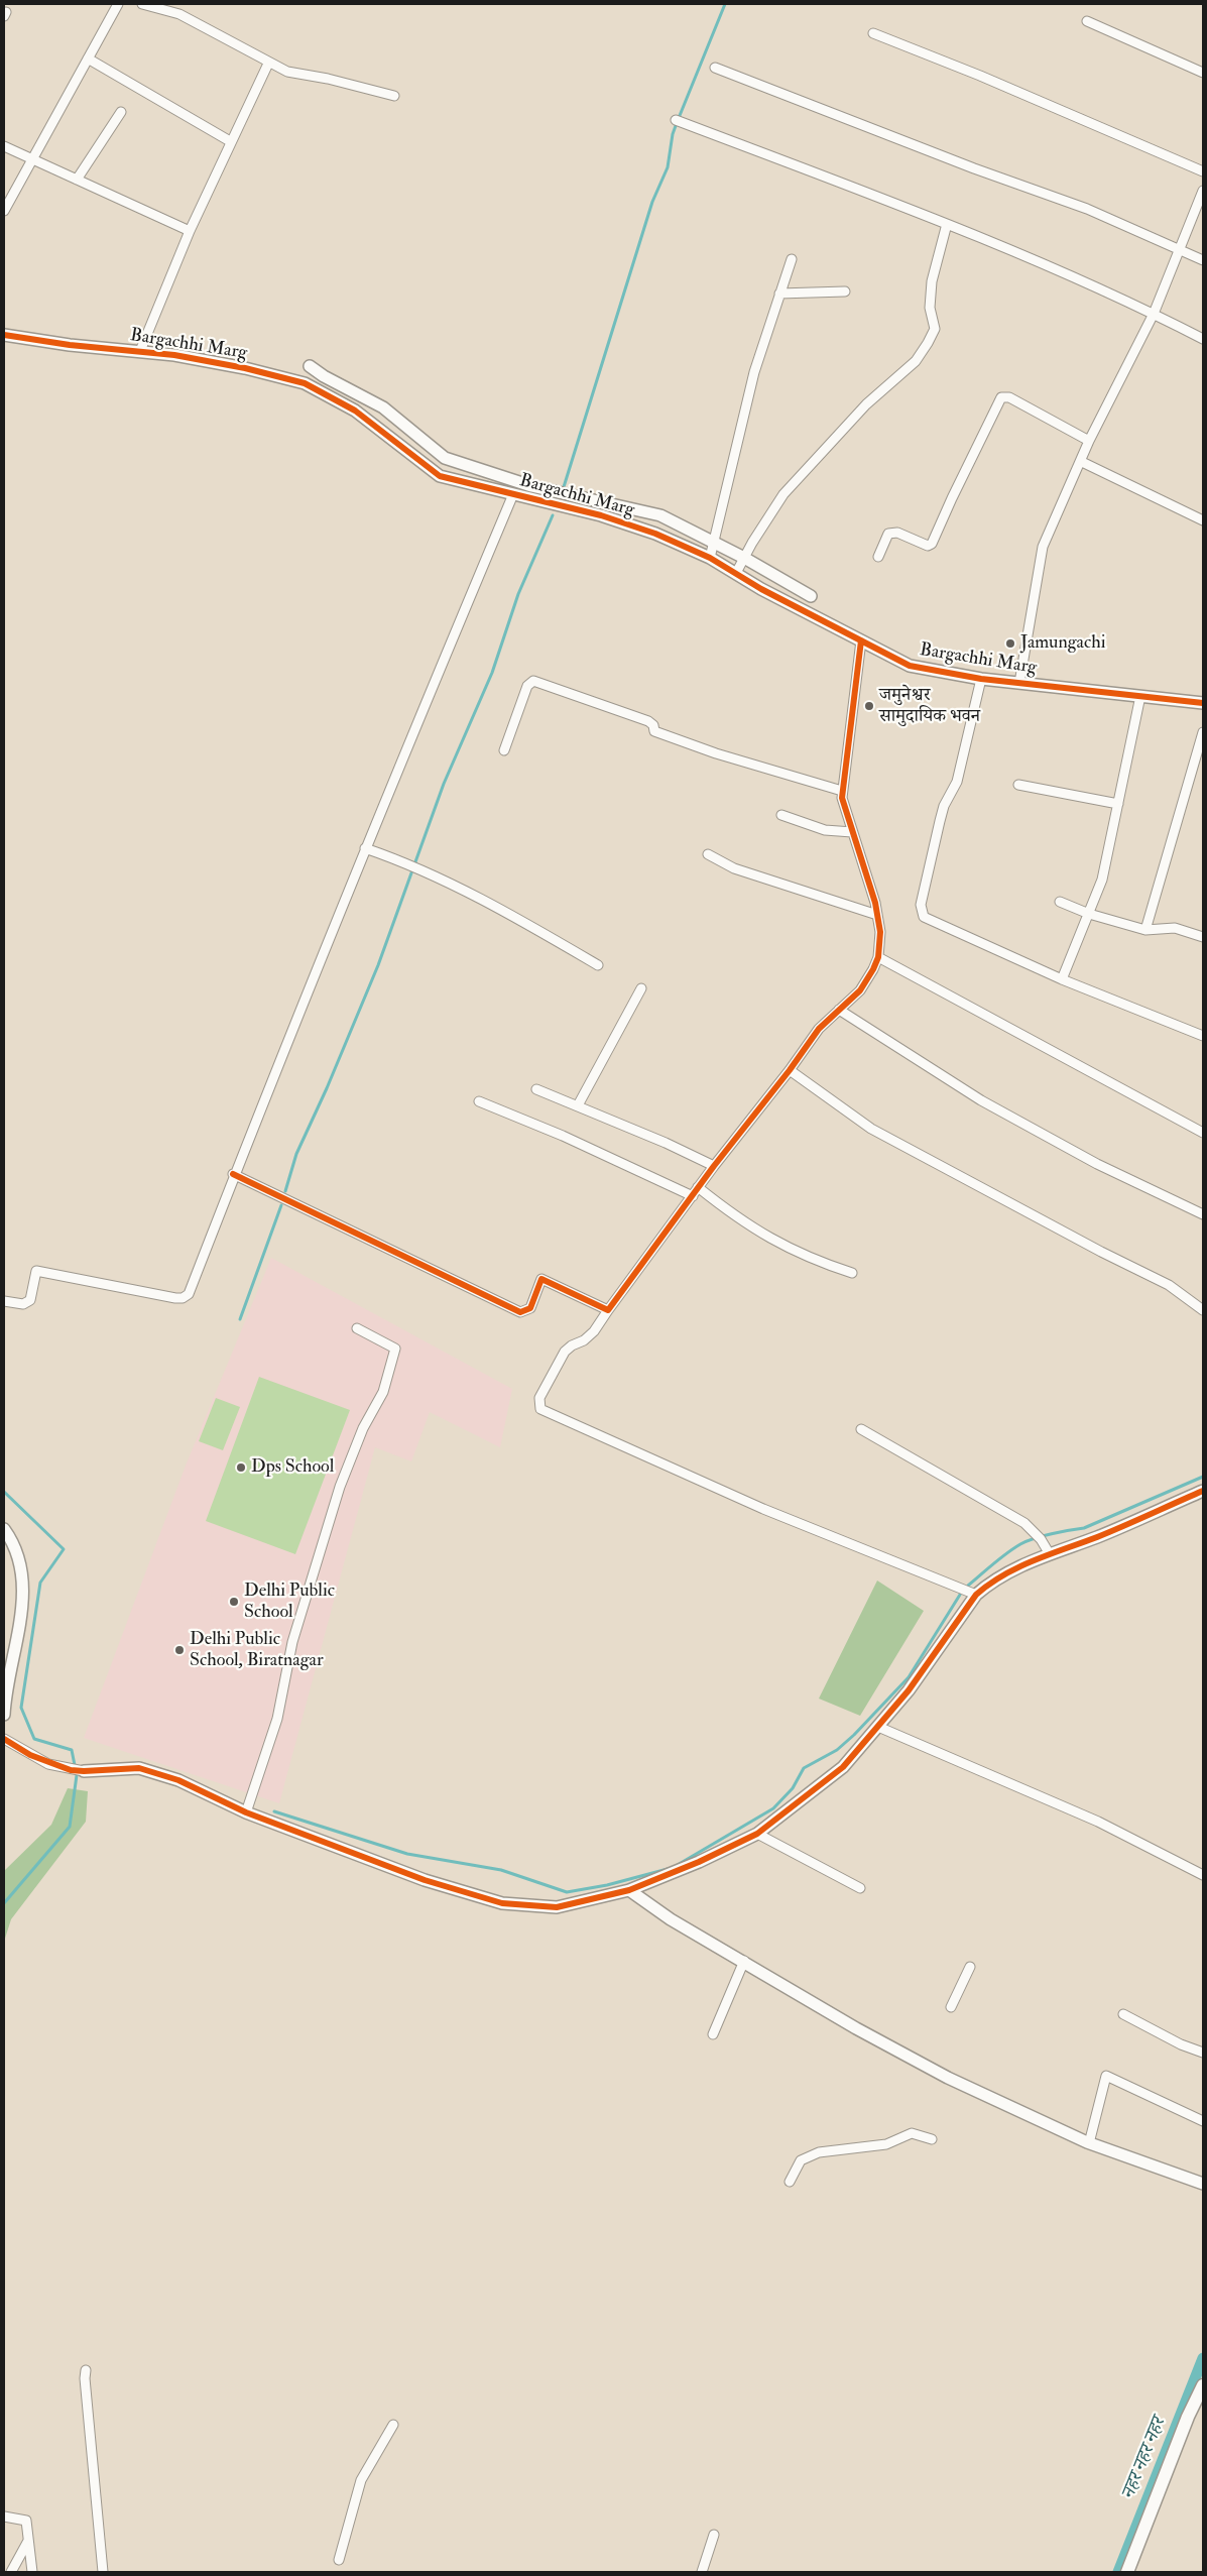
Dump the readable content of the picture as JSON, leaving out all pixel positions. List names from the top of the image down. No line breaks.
{"streets":{"street":["Bargachhi Marg"]},"water":["नहर नहर नहर"],"places":["Jamungachi","जमुनेश्वर सामुदायिक भवन","Dps School","Delhi Public School","Delhi Public School, Biratnagar"]}
